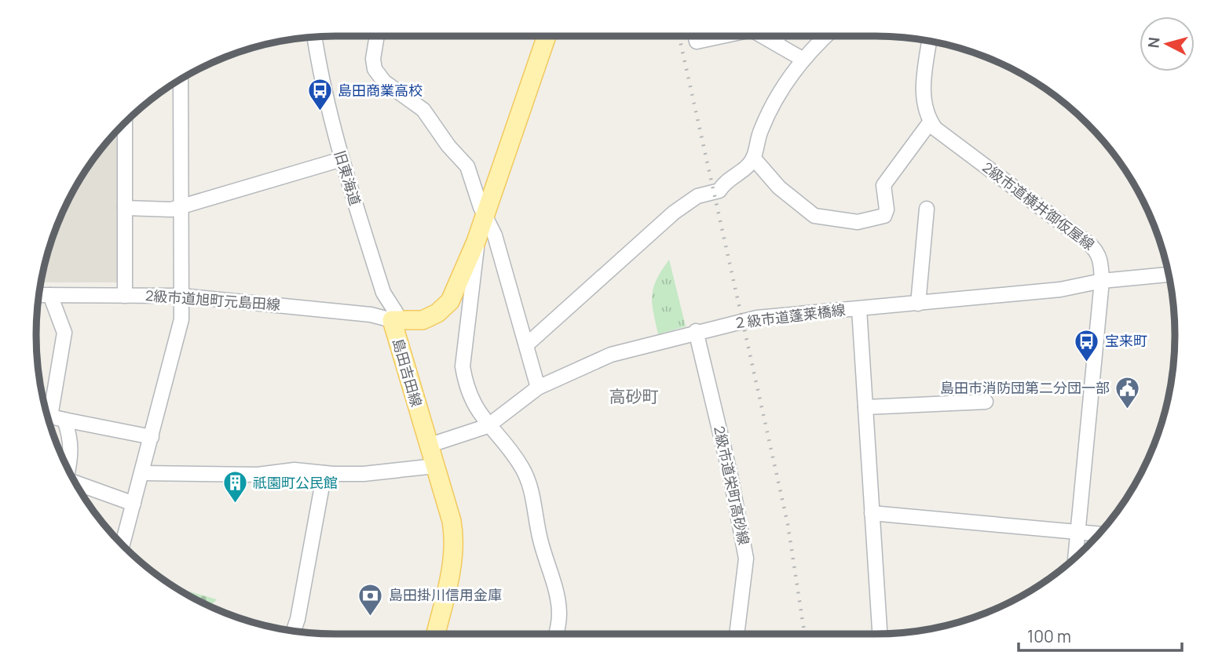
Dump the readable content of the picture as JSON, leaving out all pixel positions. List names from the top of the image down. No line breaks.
{"streets":{"main road":["島田吉田線"],"street":["旧東海道","2級市道横井御仮屋線","2級市道旭町元島田線","２級市道蓬莱橋線","2級市道栄町高砂線"]},"crossings":[["旧東海道","2級市道旭町元島田線"],["旧東海道","島田吉田線"],["2級市道横井御仮屋線","２級市道蓬莱橋線"],["2級市道旭町元島田線","島田吉田線"],["２級市道蓬莱橋線","島田吉田線"],["２級市道蓬莱橋線","2級市道栄町高砂線"]],"districts":["高砂町"],"places":{"bus stop":["島田商業高校","宝来町"],"public building":["島田市消防団第二分団一部"],"building":["祇園町公民館"],"bank":["島田掛川信用金庫"]},"scale_bar":"100 m","north":"left"}
